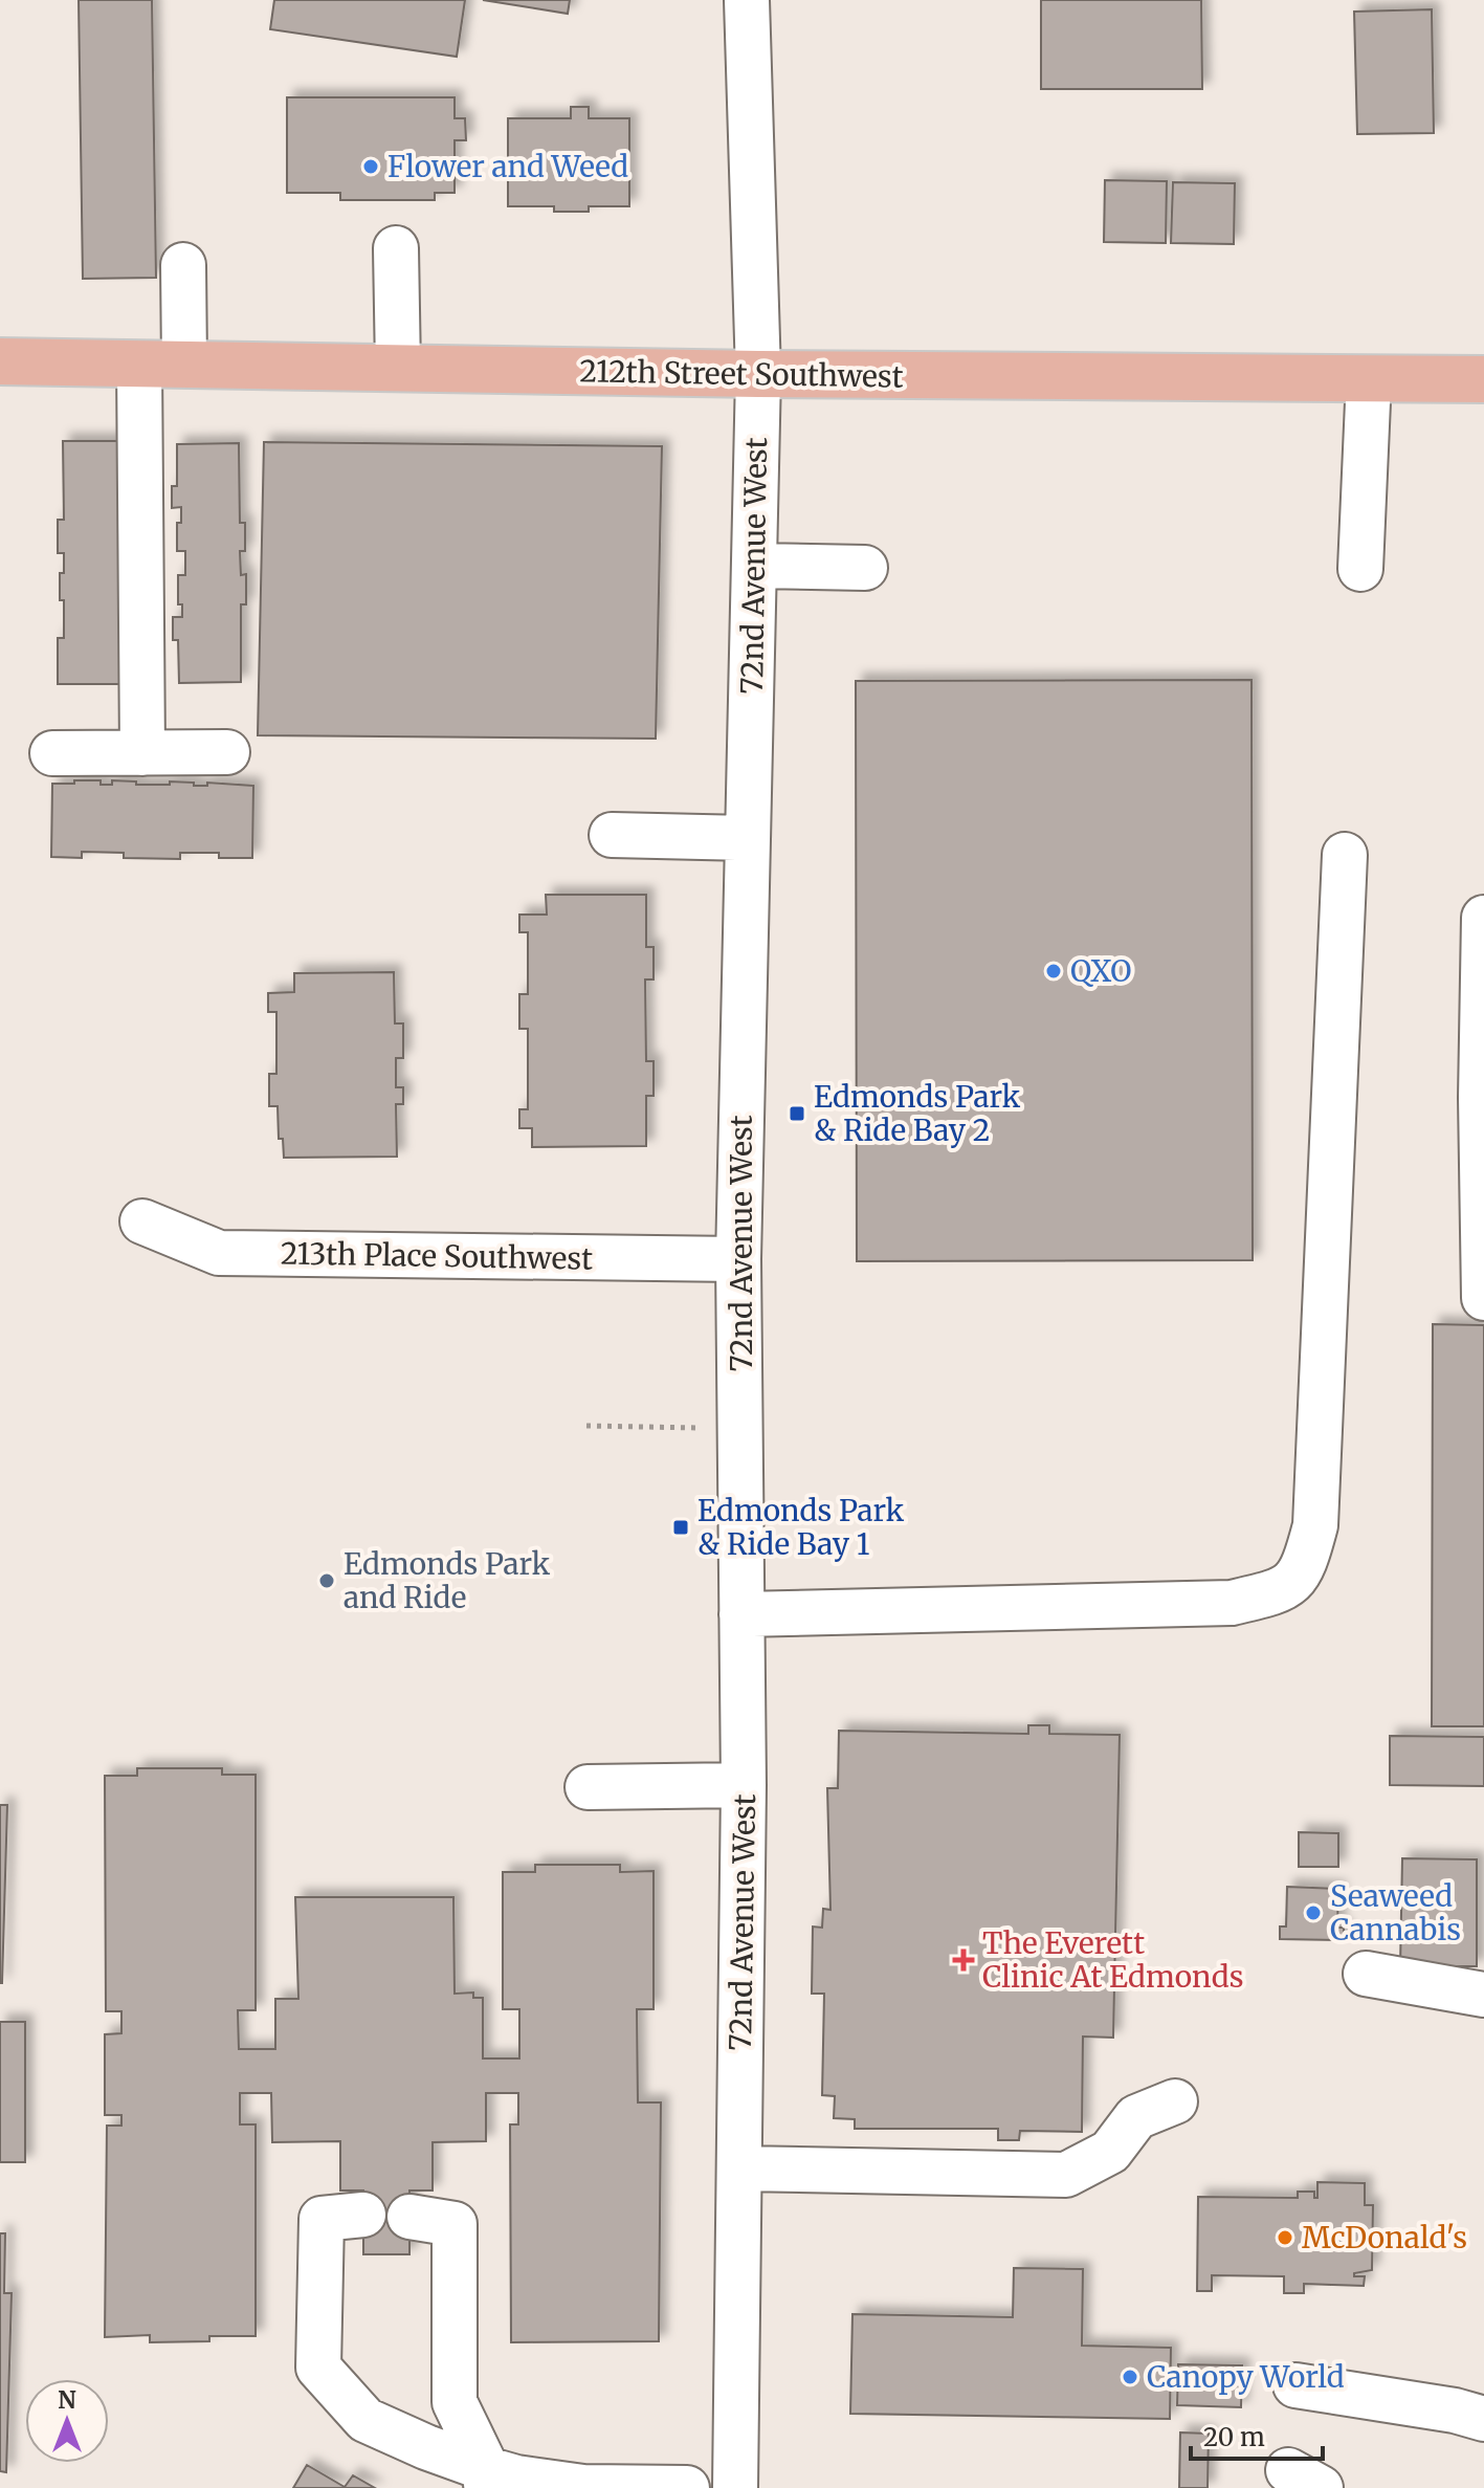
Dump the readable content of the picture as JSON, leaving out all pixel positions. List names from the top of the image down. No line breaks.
{"streets":{"main road":["212th Street Southwest"],"street":["72nd Avenue West","213th Place Southwest"]},"crossings":[["212th Street Southwest","72nd Avenue West"],["72nd Avenue West","213th Place Southwest"]],"places":{"other":["Flower and Weed","QXO","Edmonds Park and Ride","Seaweed Cannabis","McDonald's","Canopy World"],"transit":["Edmonds Park & Ride Bay 2","Edmonds Park & Ride Bay 1"],"health":["The Everett Clinic At Edmonds"]},"scale_bar":"20 m","north":"top"}
